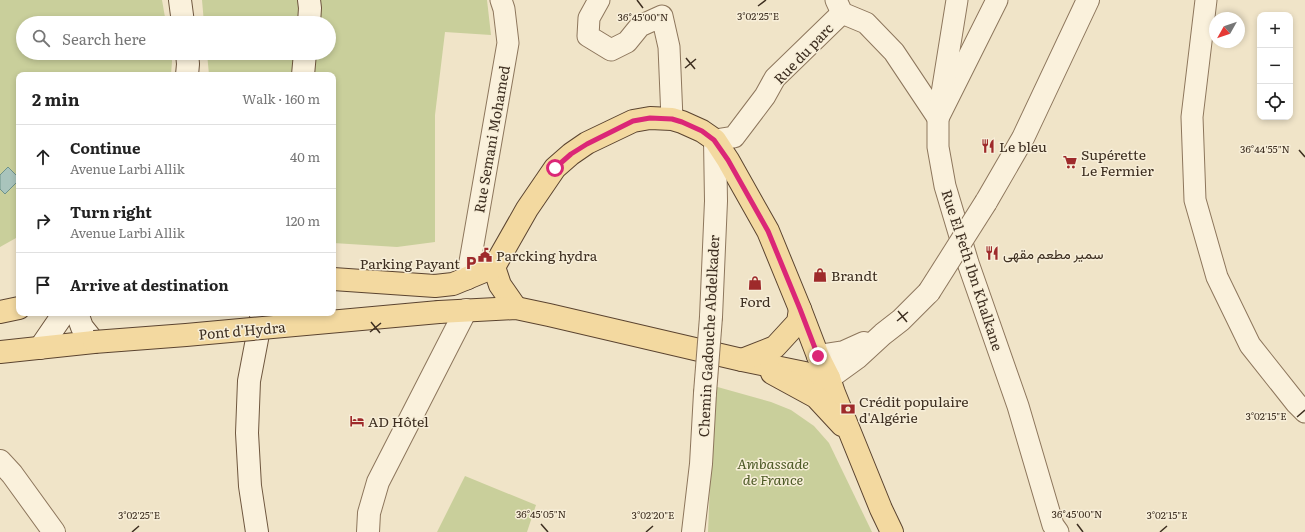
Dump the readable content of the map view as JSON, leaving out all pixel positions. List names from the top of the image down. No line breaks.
{"streets":{"main road":["Pont d'Hydra"],"street":["Rue du parc","Rue Semani Mohamed","Rue El Feth Ibn Khalkane","Chemin Gadouche Abdelkader"]},"crossings":[["Rue du parc","Chemin Gadouche Abdelkader"]],"parks":["Ambassade de France"],"places":{"restaurant":["Le bleu","سمير مطعم مقهى"],"supermarket":["Supérette Le Fermier"],"public building":["Parcking hydra"],"parking":["Parking Payant"],"shop":["Brandt","Ford"],"bank":["Crédit populaire d'Algérie"],"hotel":["AD Hôtel"]},"north":"bottom left","page":{"map_buttons":["+","−"],"search":"Search here","heading":["2 min","Walk · 160 m"],"list":[["Continue","Avenue Larbi Allik","40 m"],["Turn right","Avenue Larbi Allik","120 m"],"Arrive at destination"]},"coordinates":["3°02'25\"E","36°45'00\"N","36°44'55\"N","3°02'15\"E","36°45'05\"N","3°02'20\"E"]}
